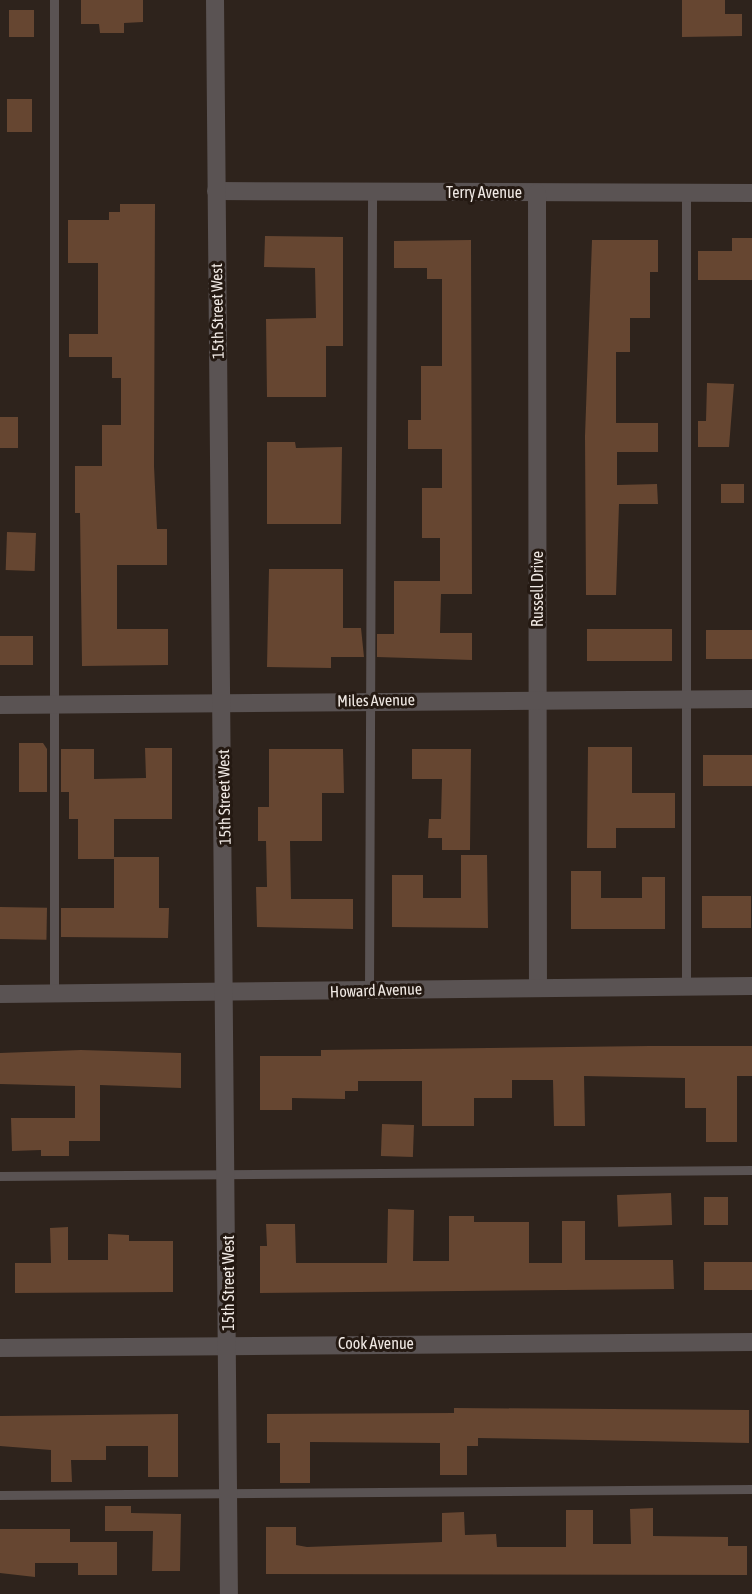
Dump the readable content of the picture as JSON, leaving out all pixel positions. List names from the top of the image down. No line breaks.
{"streets":{"street":["Terry Avenue","15th Street West","Russell Drive","Miles Avenue","Howard Avenue","Cook Avenue"]},"crossings":[["Terry Avenue","15th Street West"],["Terry Avenue","Russell Drive"],["15th Street West","Miles Avenue"],["15th Street West","Howard Avenue"],["15th Street West","Cook Avenue"],["Russell Drive","Miles Avenue"],["Russell Drive","Howard Avenue"]]}
